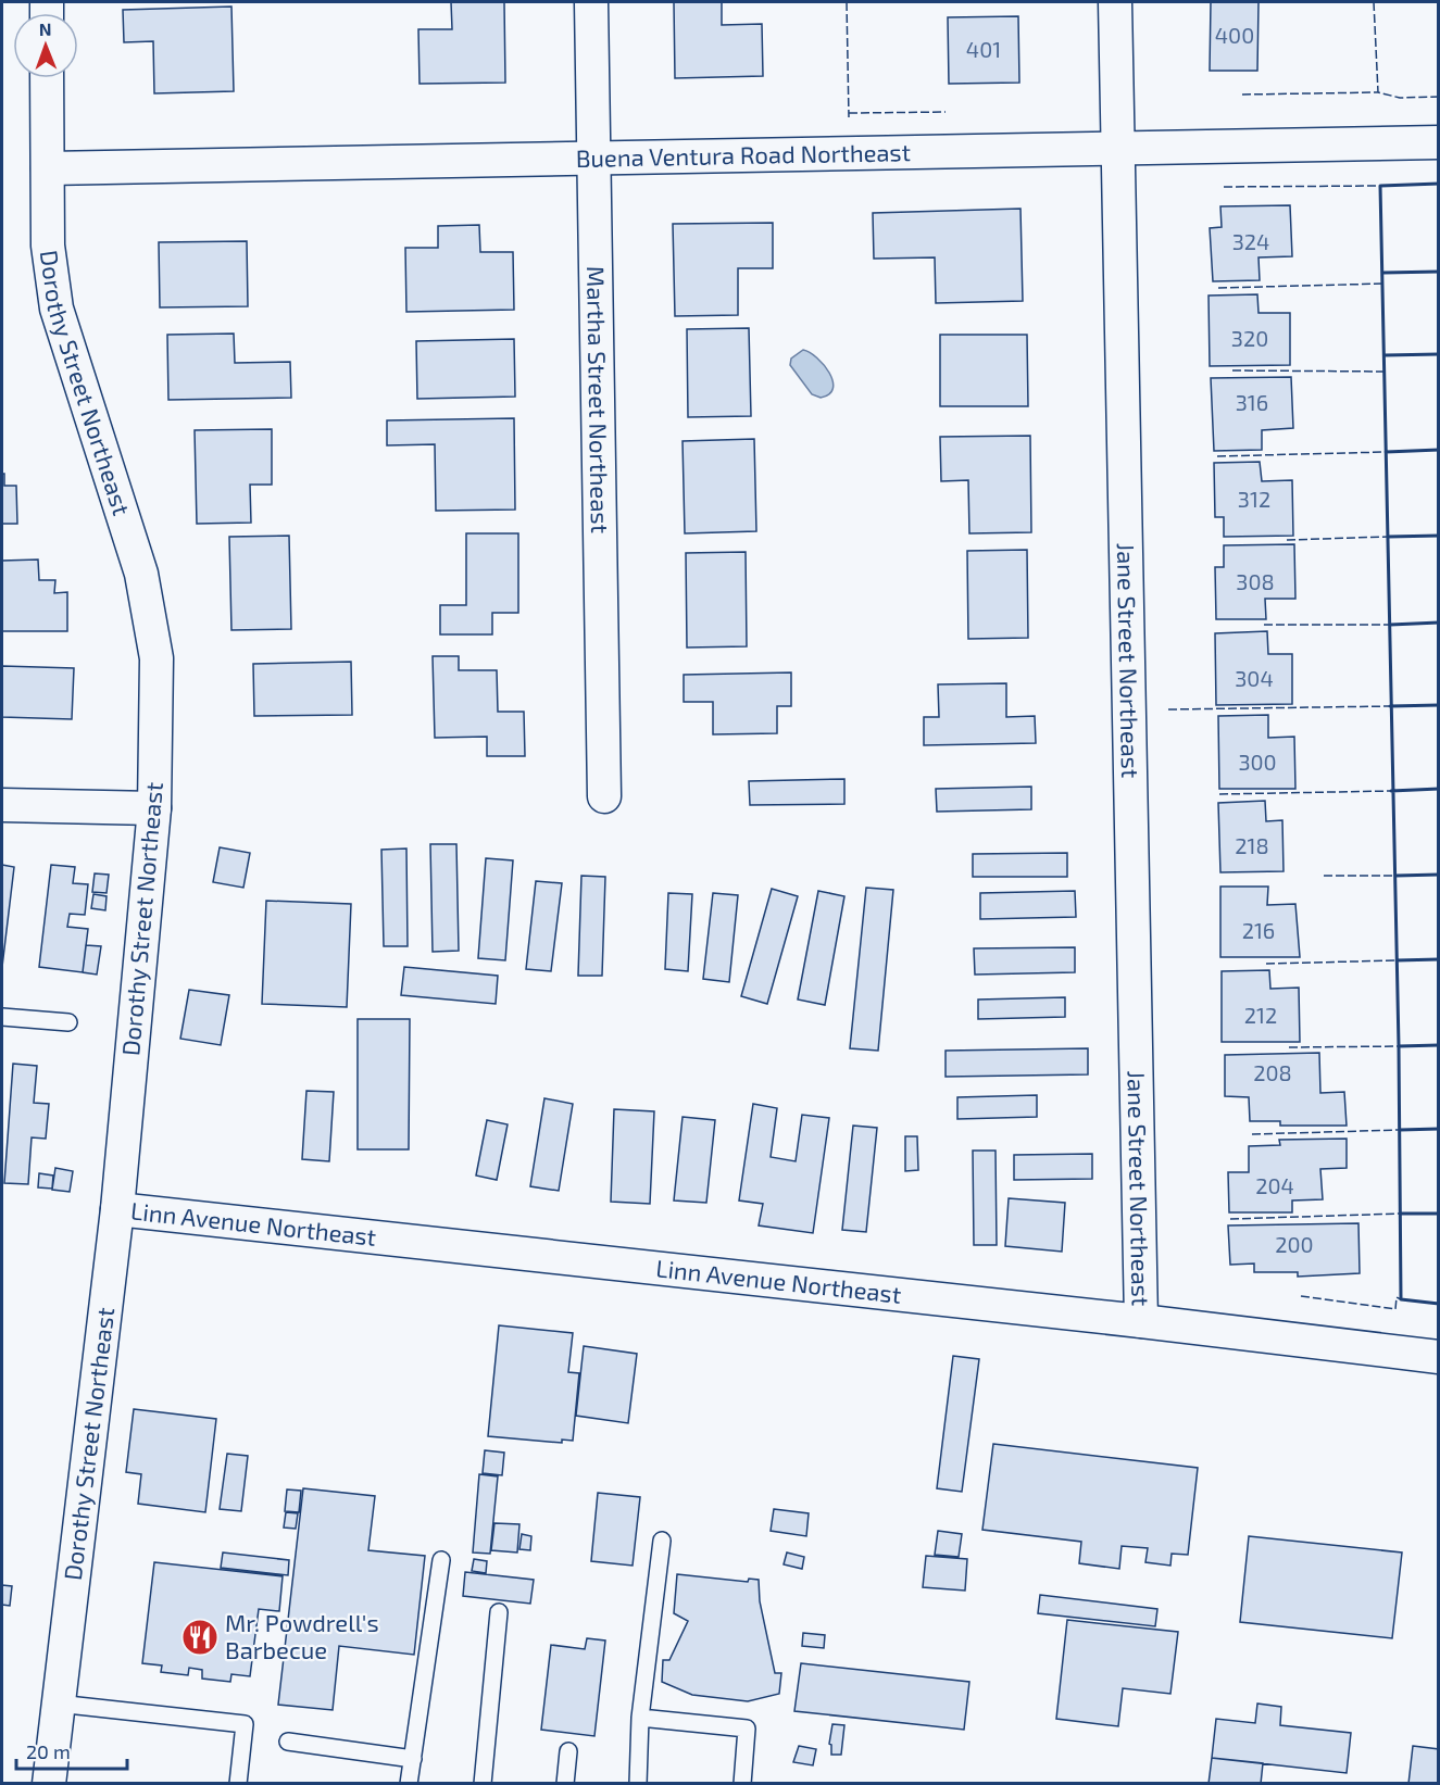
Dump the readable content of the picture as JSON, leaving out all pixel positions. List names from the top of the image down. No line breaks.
{"streets":{"street":["Buena Ventura Road Northeast","Dorothy Street Northeast","Martha Street Northeast","Jane Street Northeast","Linn Avenue Northeast"]},"crossings":[["Buena Ventura Road Northeast","Dorothy Street Northeast"],["Buena Ventura Road Northeast","Martha Street Northeast"],["Buena Ventura Road Northeast","Jane Street Northeast"],["Dorothy Street Northeast","Linn Avenue Northeast"],["Jane Street Northeast","Linn Avenue Northeast"]],"places":{"restaurant":["Mr. Powdrell's Barbecue"]},"house_numbers":["400","401","324","320","316","312","308","304","300","218","216","212","208","204","200"],"scale_bar":"20 m","north":"top"}
